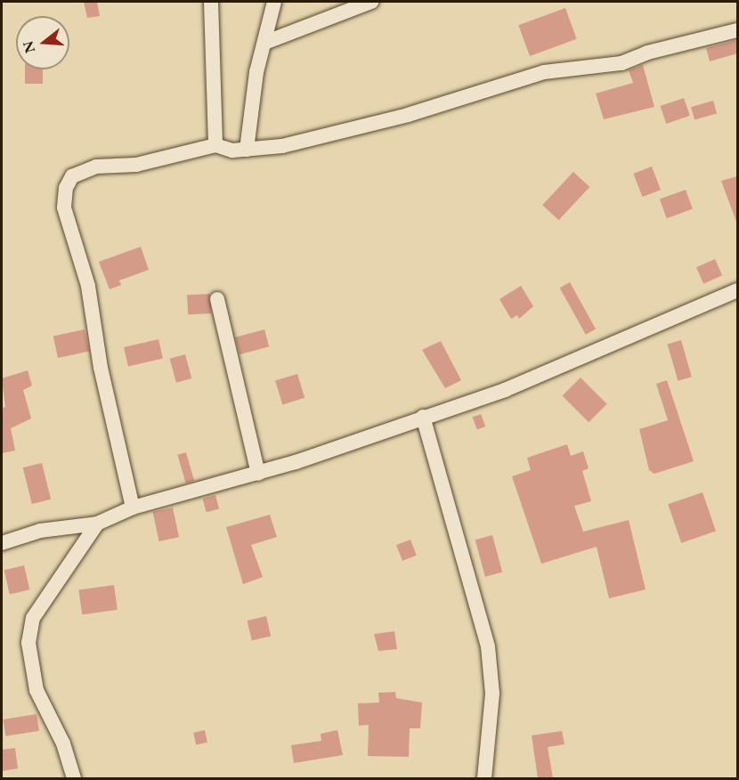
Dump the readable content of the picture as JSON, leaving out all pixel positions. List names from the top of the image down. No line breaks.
{"north":"left"}
